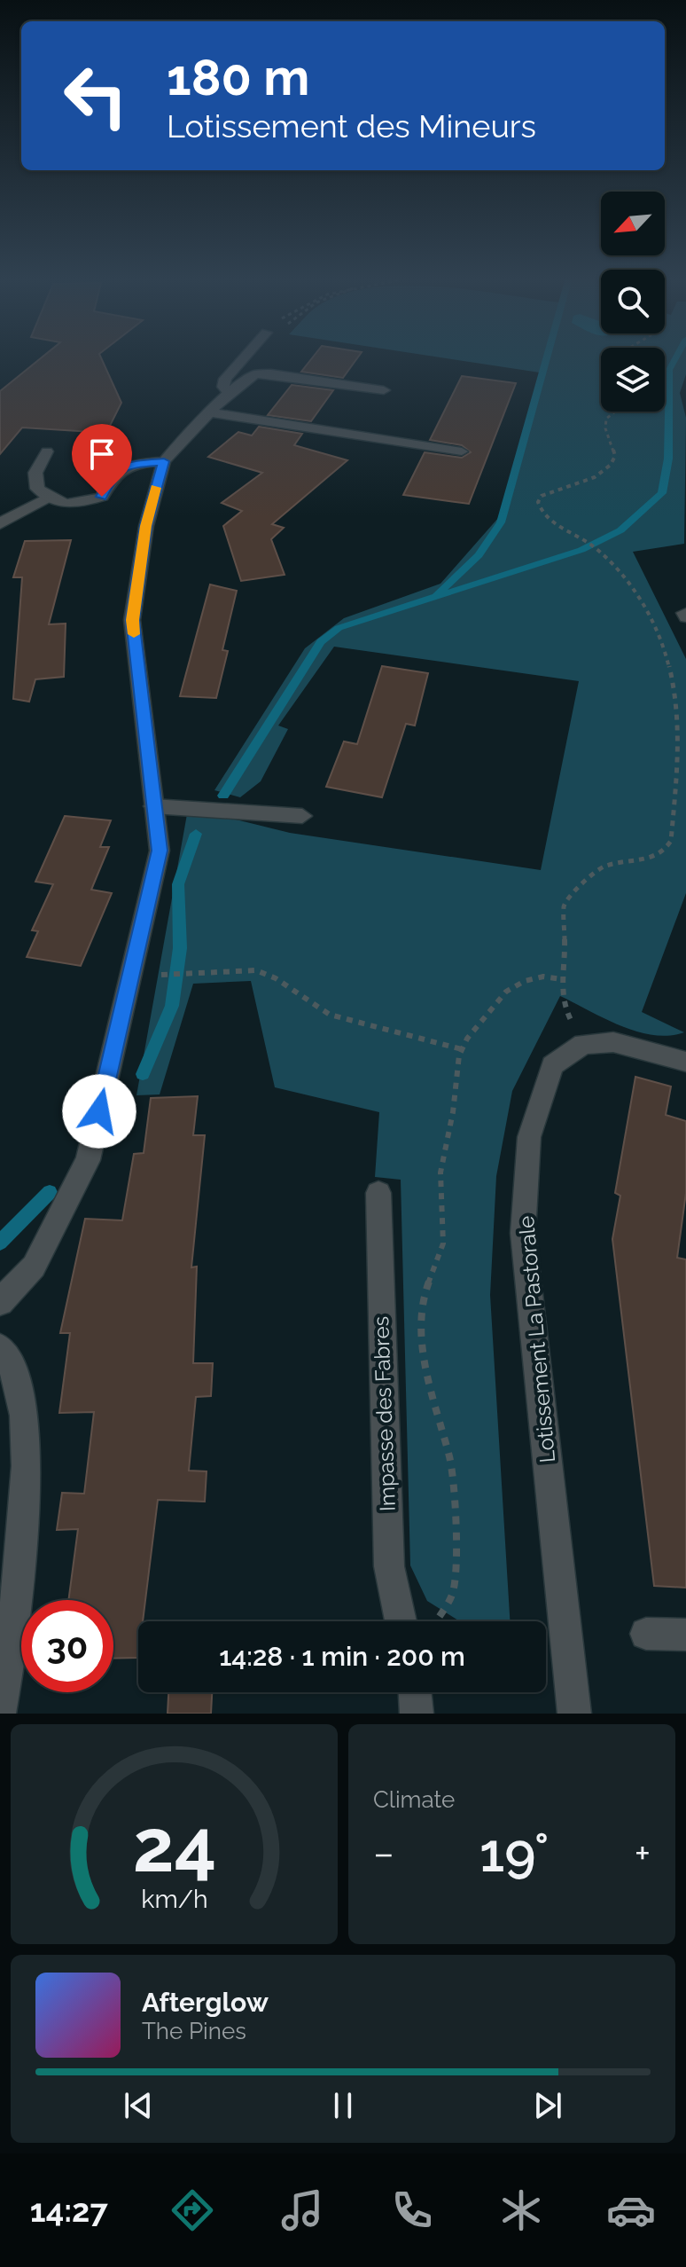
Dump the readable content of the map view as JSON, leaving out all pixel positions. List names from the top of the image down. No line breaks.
{"streets":{"street":["Lotissement La Pastorale","Impasse des Fabres"]},"north":"bottom left","page":{"turn":["180 m","Lotissement des Mineurs"],"limit":"30","trip":"14:28 · 1 min · 200 m","tile":"Climate","heat":["−","19°","+"],"song":["Afterglow","The Pines"],"tabs":"14:27","gauge":["24","km/h"]}}
